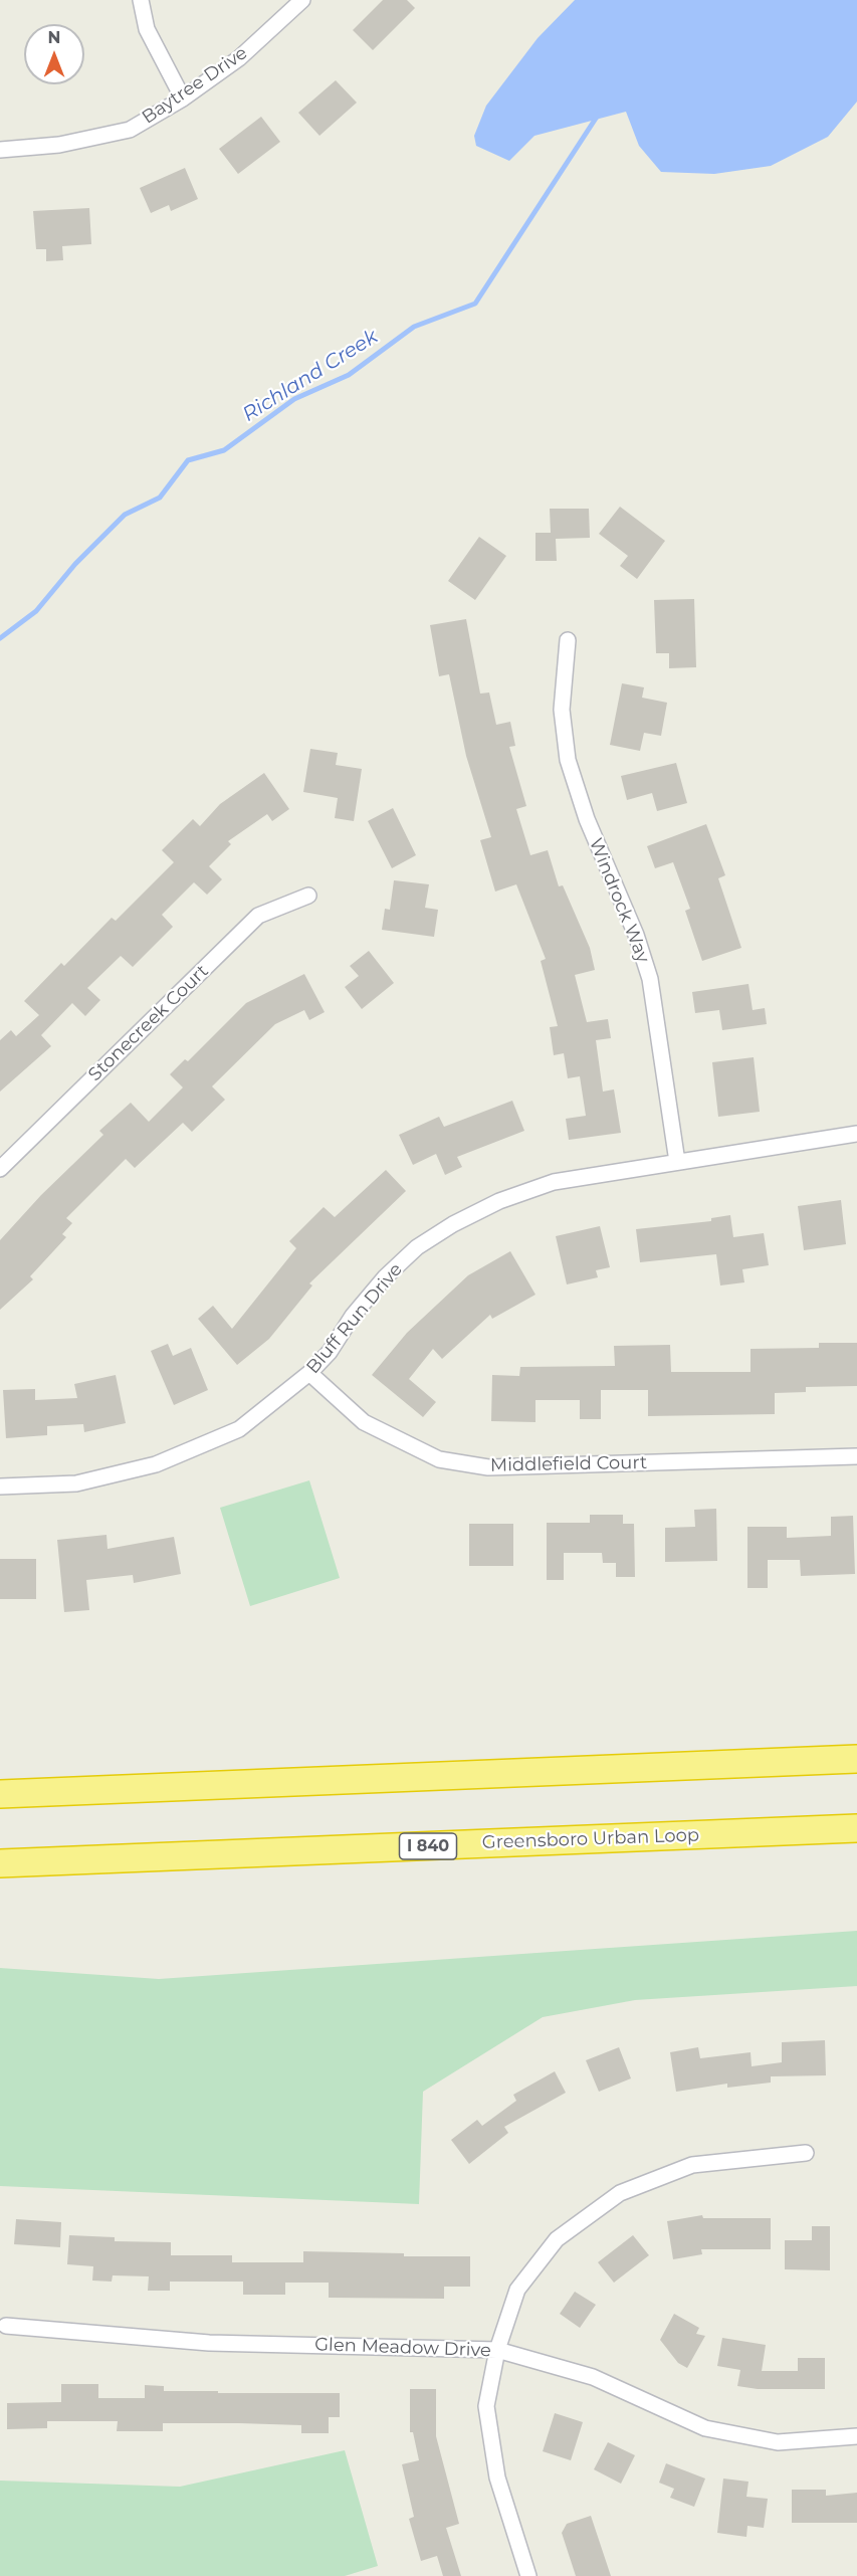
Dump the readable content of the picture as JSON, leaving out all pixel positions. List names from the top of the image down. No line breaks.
{"streets":{"highway":["Greensboro Urban Loop","I 840"],"street":["Baytree Drive","Windrock Way","Stonecreek Court","Bluff Run Drive","Middlefield Court","Glen Meadow Drive"]},"crossings":[["Windrock Way","Bluff Run Drive"],["Bluff Run Drive","Middlefield Court"]],"water":["Richland Creek"],"north":"top"}
